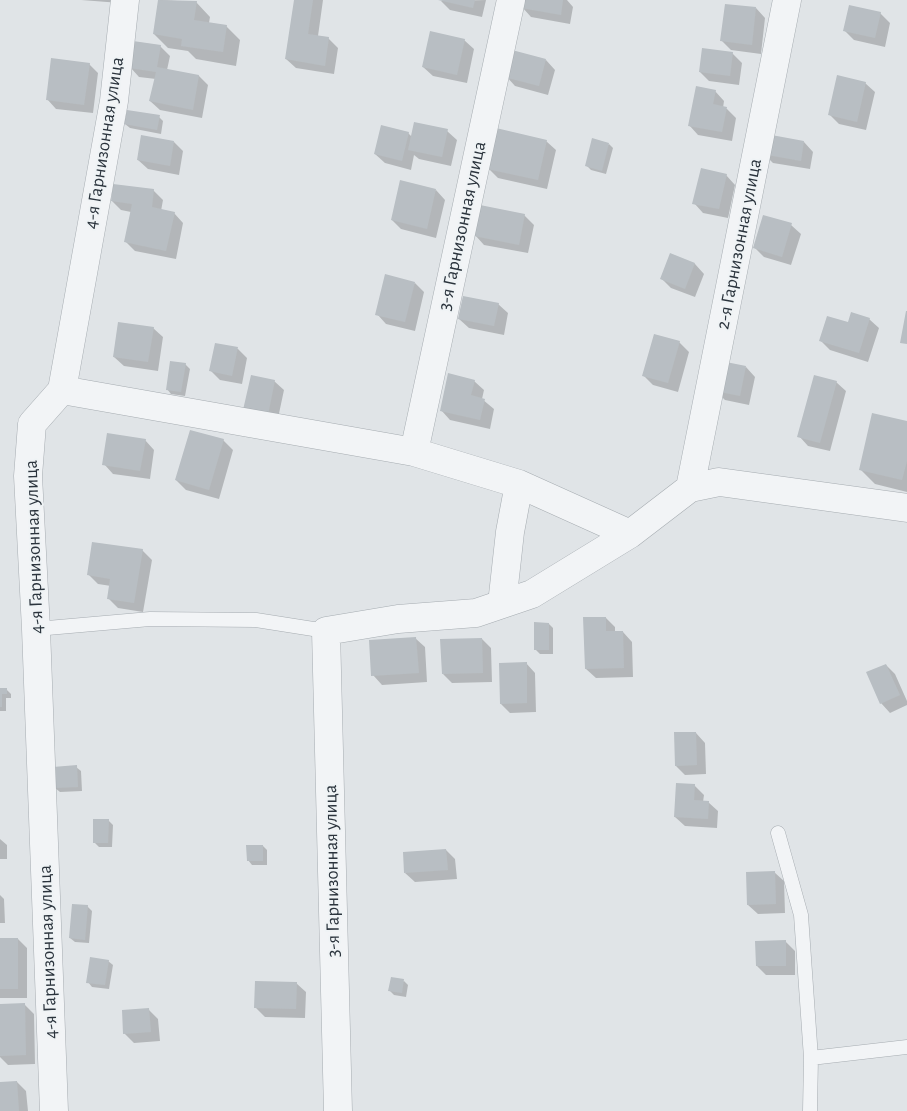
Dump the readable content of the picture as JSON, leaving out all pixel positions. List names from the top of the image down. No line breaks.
{"streets":{"street":["4-я Гарнизонная улица","3-я Гарнизонная улица","2-я Гарнизонная улица"]}}
